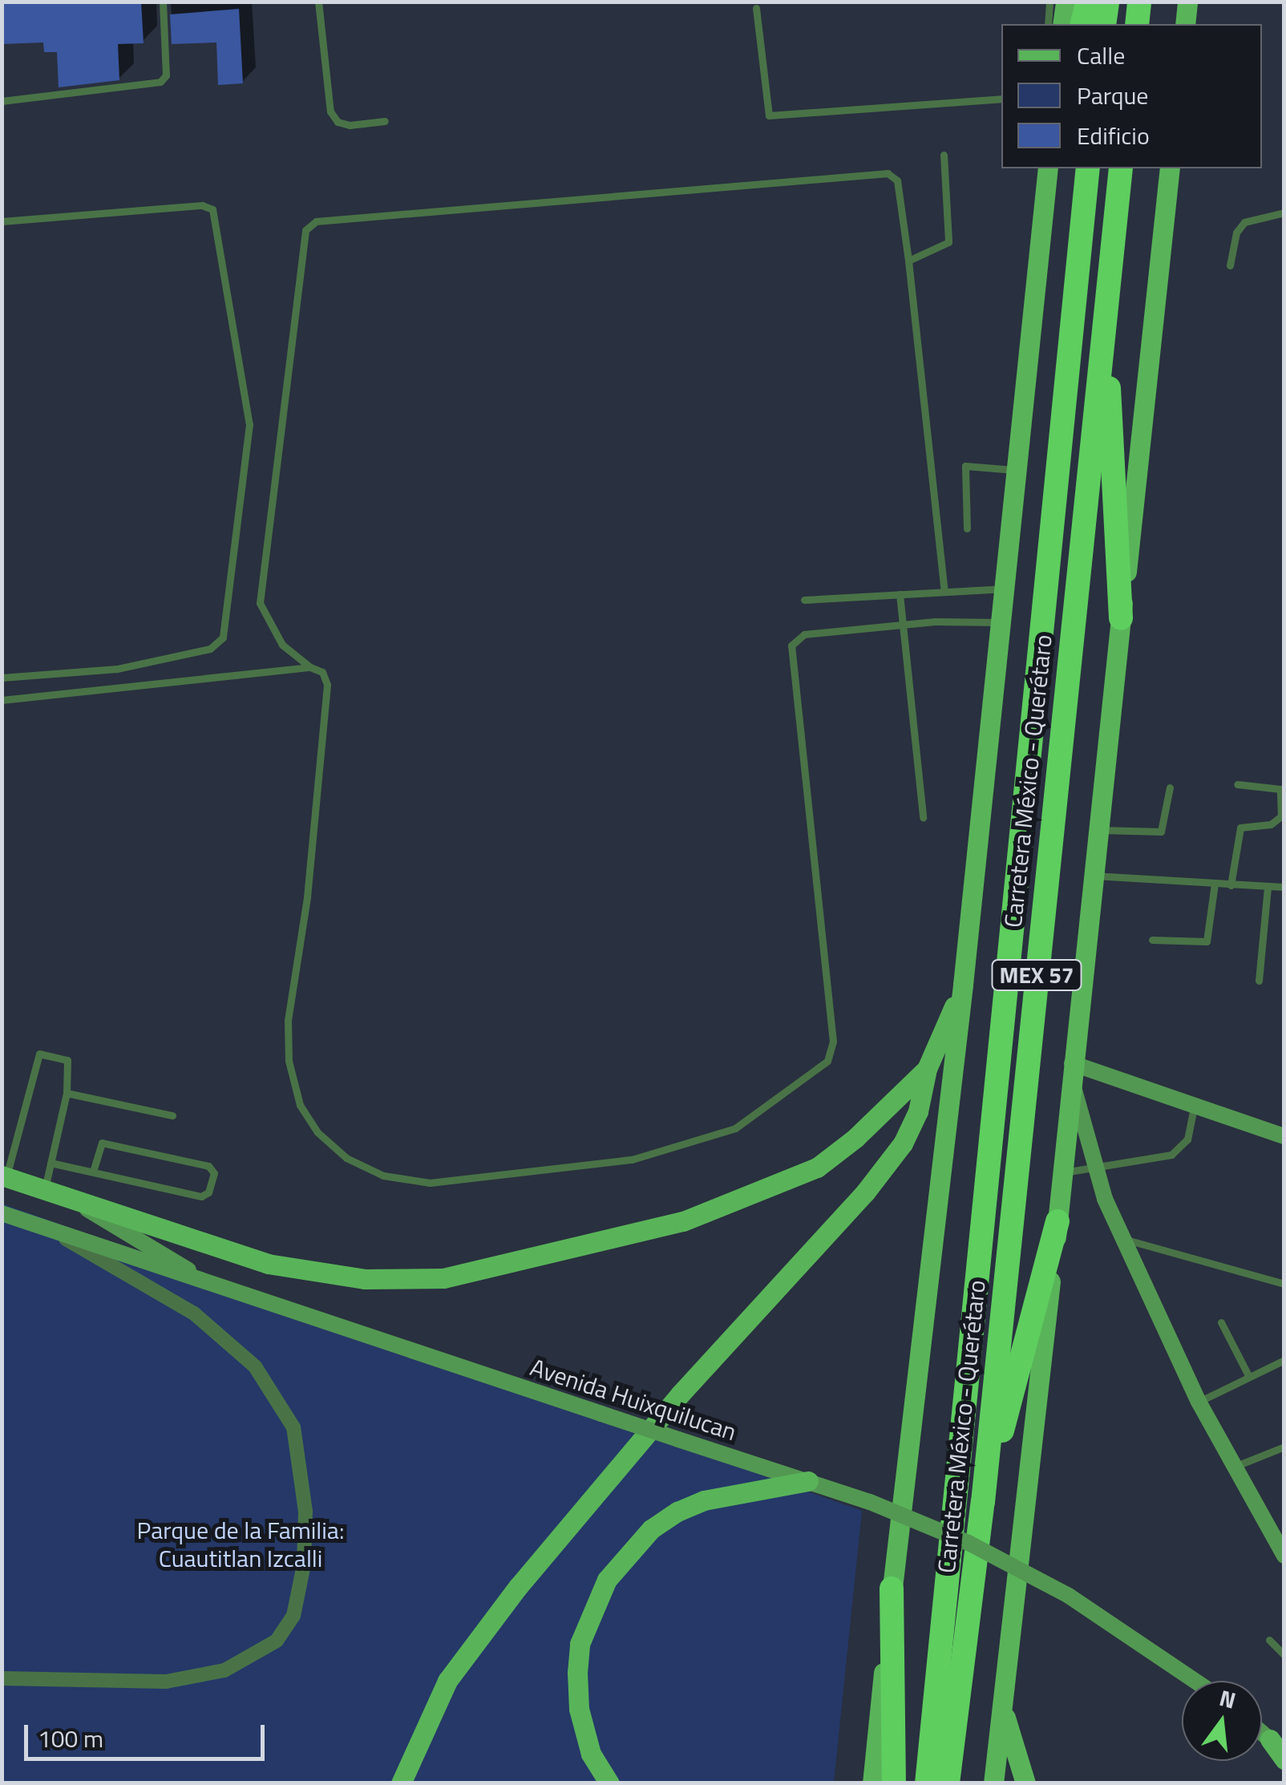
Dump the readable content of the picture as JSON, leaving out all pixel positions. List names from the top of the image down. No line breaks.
{"streets":{"highway":["Carretera México - Querétaro","MEX 57"],"main road":["Avenida Huixquilucan"]},"parks":["Parque de la Familia: Cuautitlan Izcalli"],"legend":["Calle","Parque","Edificio"],"scale_bar":"100 m","north":"top"}
